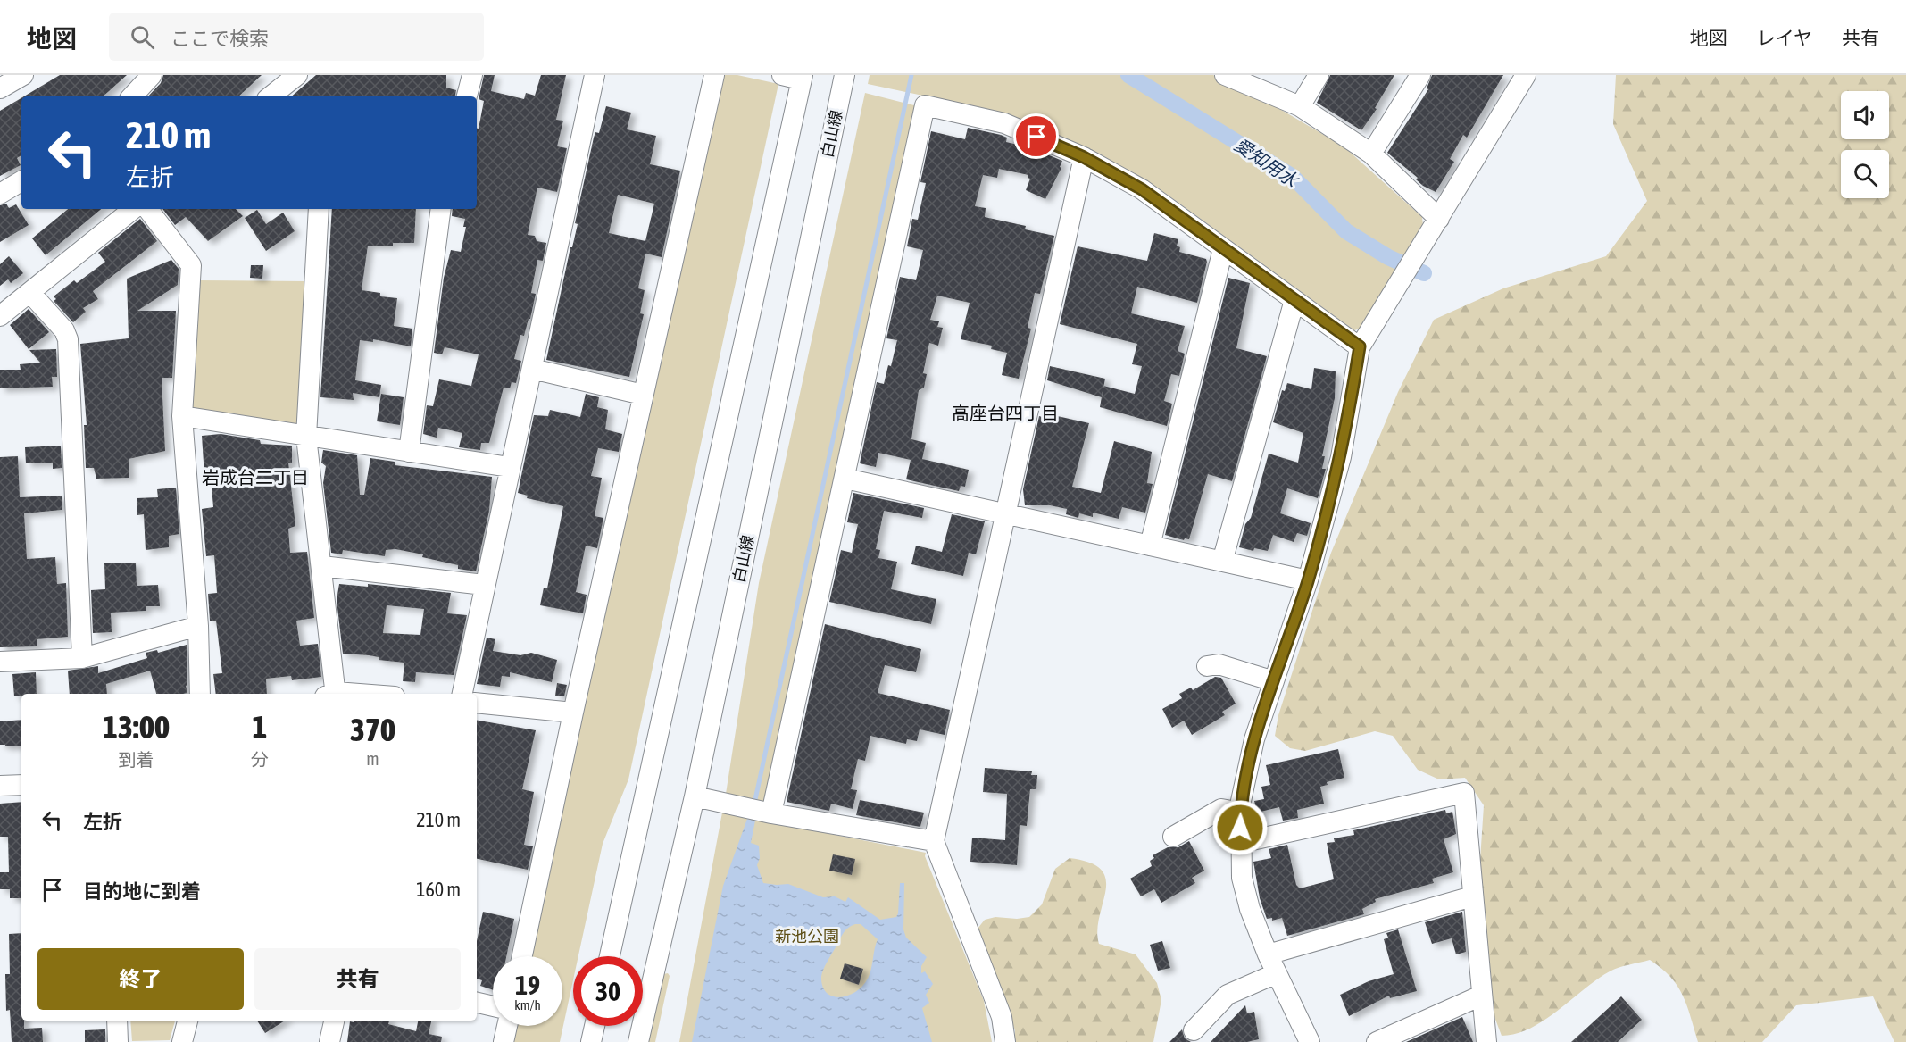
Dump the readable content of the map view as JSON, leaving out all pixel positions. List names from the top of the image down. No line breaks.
{"streets":{"street":["白山線"]},"districts":["高座台四丁目","岩成台二丁目"],"water":["愛知用水"],"parks":["新池公園"],"page":{"header":"地図","search":"ここで検索","nav":["地図","レイヤ","共有"],"turn":["210 m","左折"],"eta":["13:00","到着","1","分","370","m"],"list":[{"name":"左折","value":"210 m"},{"name":"目的地に到着","value":"160 m"}],"buttons":["終了","共有"],"speed":"19 km/h","limit":"30"}}
